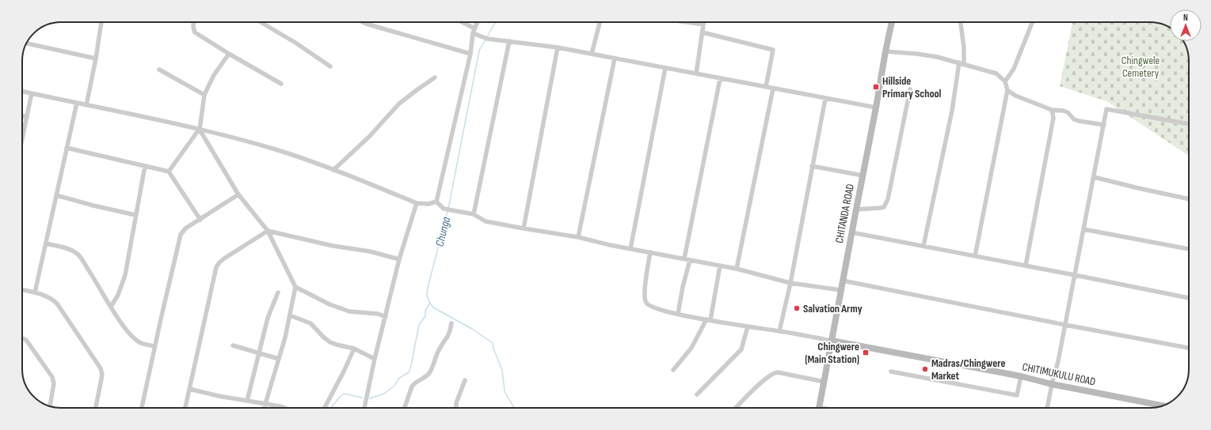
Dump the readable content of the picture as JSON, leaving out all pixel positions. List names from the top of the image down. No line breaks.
{"streets":{"street":["CHITANDA ROAD","CHITIMUKULU ROAD"]},"crossings":[["CHITANDA ROAD","CHITIMUKULU ROAD"]],"water":["Chunga"],"parks":["Chingwele Cemetery"],"places":{"transit":["Hillside Primary School","Chingwere (Main Station)"],"other":["Salvation Army","Madras/Chingwere Market"]},"north":"top"}
